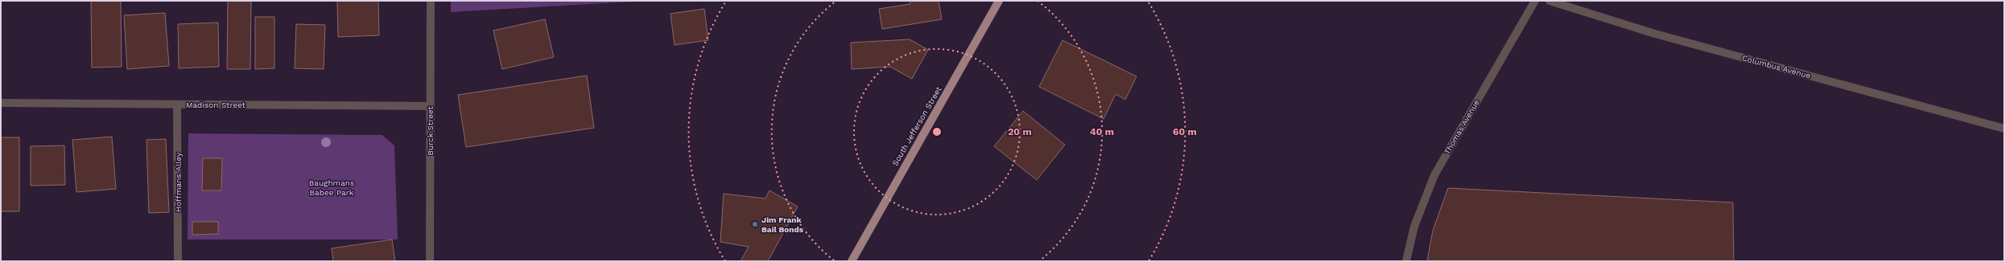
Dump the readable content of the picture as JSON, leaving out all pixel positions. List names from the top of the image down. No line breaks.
{"streets":{"main road":["South Jefferson Street"],"street":["Columbus Avenue","Madison Street","Thomas Avenue","Burck Street","Hoffmans Alley"]},"crossings":[["Madison Street","Burck Street"],["Madison Street","Hoffmans Alley"]],"parks":["Baughmans Babee Park"],"places":["Jim Frank Bail Bonds"],"rings":["20 m","40 m","60 m"]}
